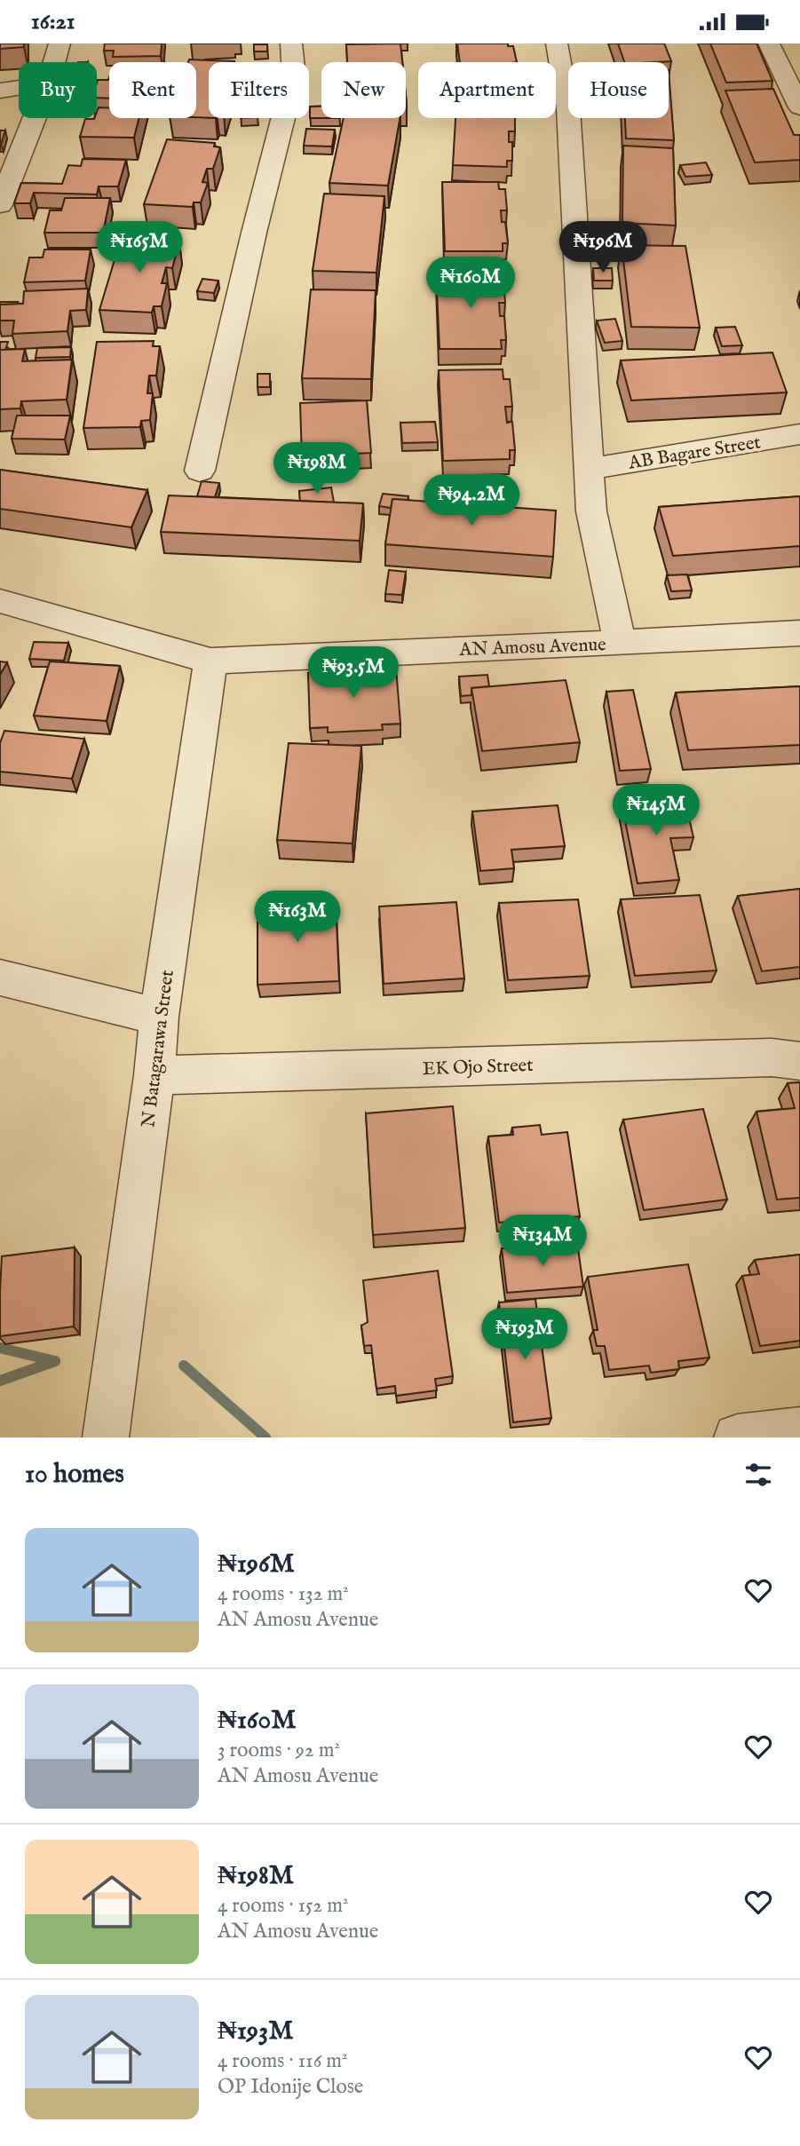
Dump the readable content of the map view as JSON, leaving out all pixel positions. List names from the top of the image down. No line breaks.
{"streets":{"street":["AB Bagare Street","AN Amosu Avenue","N Batagarawa Street","EK Ojo Street"]},"crossings":[["AB Bagare Street","AN Amosu Avenue"],["AN Amosu Avenue","N Batagarawa Street"],["N Batagarawa Street","EK Ojo Street"]],"page":{"status":"16:21","chip":["Buy","Rent","Filters","New","Apartment","House"],"price":["₦165M","₦196M","₦160M","₦198M","₦94.2M","₦93.5M","₦145M","₦163M","₦134M","₦193M"],"heading":"10 homes","list":[{"name":"₦196M","note":"4 rooms · 132 m² · AN Amosu Avenue"},{"name":"₦160M","note":"3 rooms · 92 m² · AN Amosu Avenue"},{"name":"₦198M","note":"4 rooms · 152 m² · AN Amosu Avenue"},{"name":"₦193M","note":"4 rooms · 116 m² · OP Idonije Close"}]}}
